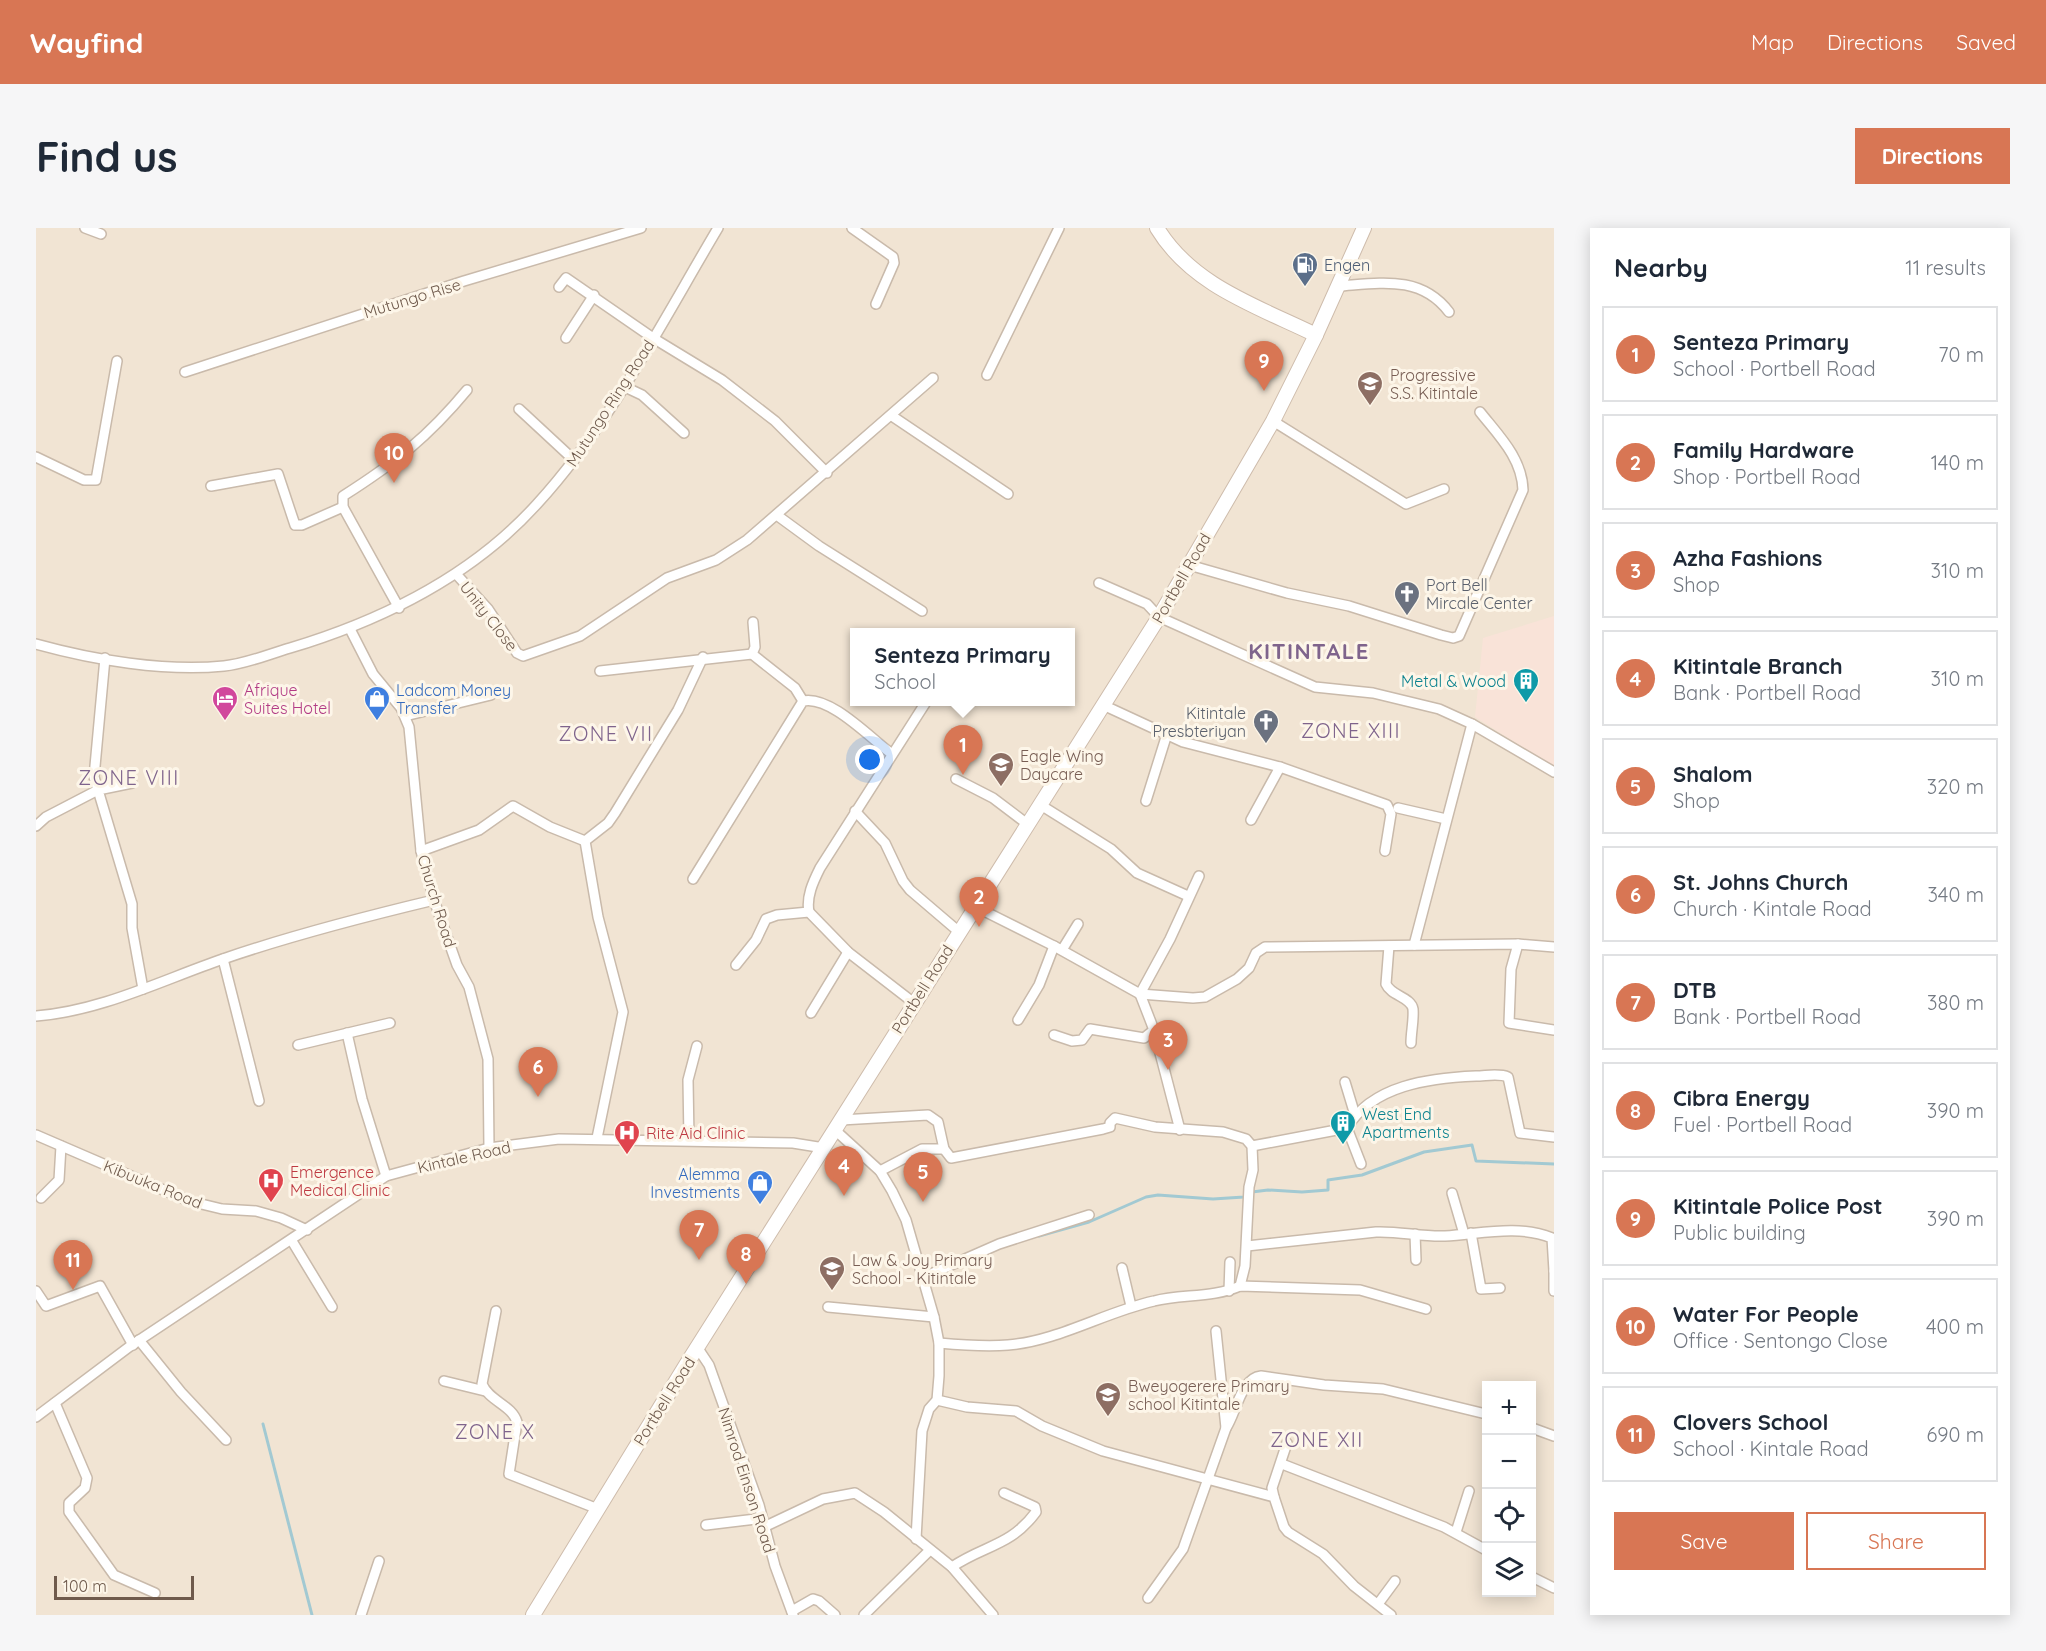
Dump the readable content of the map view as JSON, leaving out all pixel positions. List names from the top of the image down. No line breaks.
{"streets":{"main road":["Portbell Road"],"street":["Mutungo Rise","Mutungo Ring Road","Unity Close","Church Road","Kintale Road","Kibuuka Road","Nimrod Einson Road"]},"crossings":[["Mutungo Ring Road","Unity Close"],["Mutungo Ring Road","Church Road"],["Portbell Road","Kintale Road"],["Portbell Road","Nimrod Einson Road"],["Church Road","Kintale Road"],["Kintale Road","Kibuuka Road"]],"districts":["KITINTALE","ZONE XIII","ZONE VII","ZONE VIII","ZONE X","ZONE XII"],"places":{"fuel station":["Engen"],"school or university":["Progressive S.S. Kitintale","Eagle Wing Daycare","Law & Joy Primary School - Kitintale","Bweyogerere Primary school Kitintale"],"church":["Port Bell Mircale Center","Kitintale Presbteriyan"],"building":["Metal & Wood","West End Apartments"],"hotel":["Afrique Suites Hotel"],"shop":["Ladcom Money Transfer","Alemma Investments"],"hospital":["Rite Aid Clinic","Emergence Medical Clinic"]},"scale_bar":"100 m","page":{"header":"Wayfind","nav":["Map","Directions","Saved"],"buttons":["Directions",["Save","Share"]],"title":"Find us","heading":["Nearby","11 results"],"list":[{"mark":"1","name":"Senteza Primary","note":"School · Portbell Road","value":"70 m"},{"mark":"2","name":"Family Hardware","note":"Shop · Portbell Road","value":"140 m"},{"mark":"3","name":"Azha Fashions","note":"Shop","value":"310 m"},{"mark":"4","name":"Kitintale Branch","note":"Bank · Portbell Road","value":"310 m"},{"mark":"5","name":"Shalom","note":"Shop","value":"320 m"},{"mark":"6","name":"St. Johns Church","note":"Church · Kintale Road","value":"340 m"},{"mark":"7","name":"DTB","note":"Bank · Portbell Road","value":"380 m"},{"mark":"8","name":"Cibra Energy","note":"Fuel · Portbell Road","value":"390 m"},{"mark":"9","name":"Kitintale Police Post","note":"Public building","value":"390 m"},{"mark":"10","name":"Water For People","note":"Office · Sentongo Close","value":"400 m"},{"mark":"11","name":"Clovers School","note":"School · Kintale Road","value":"690 m"}],"pins":["9","10","1","2","3","6","4","5","7","8","11"],"popup":["Senteza Primary","School"],"map_buttons":["+","−"],"scale":"100 m"}}
